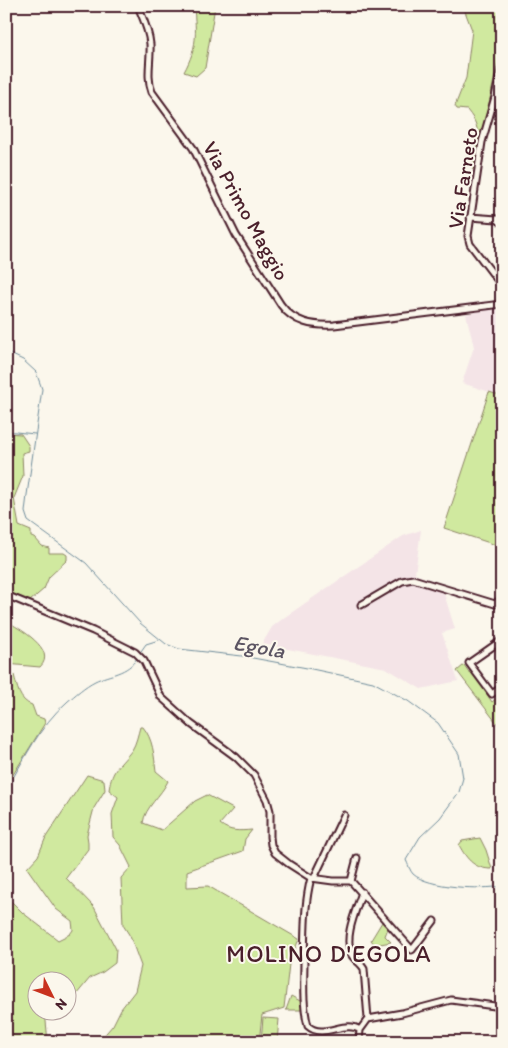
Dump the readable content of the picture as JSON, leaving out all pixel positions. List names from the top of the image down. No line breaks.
{"streets":{"street":["Via Farneto","Via Primo Maggio"]},"districts":["MOLINO D'EGOLA"],"water":["Egola"],"north":"bottom right"}
